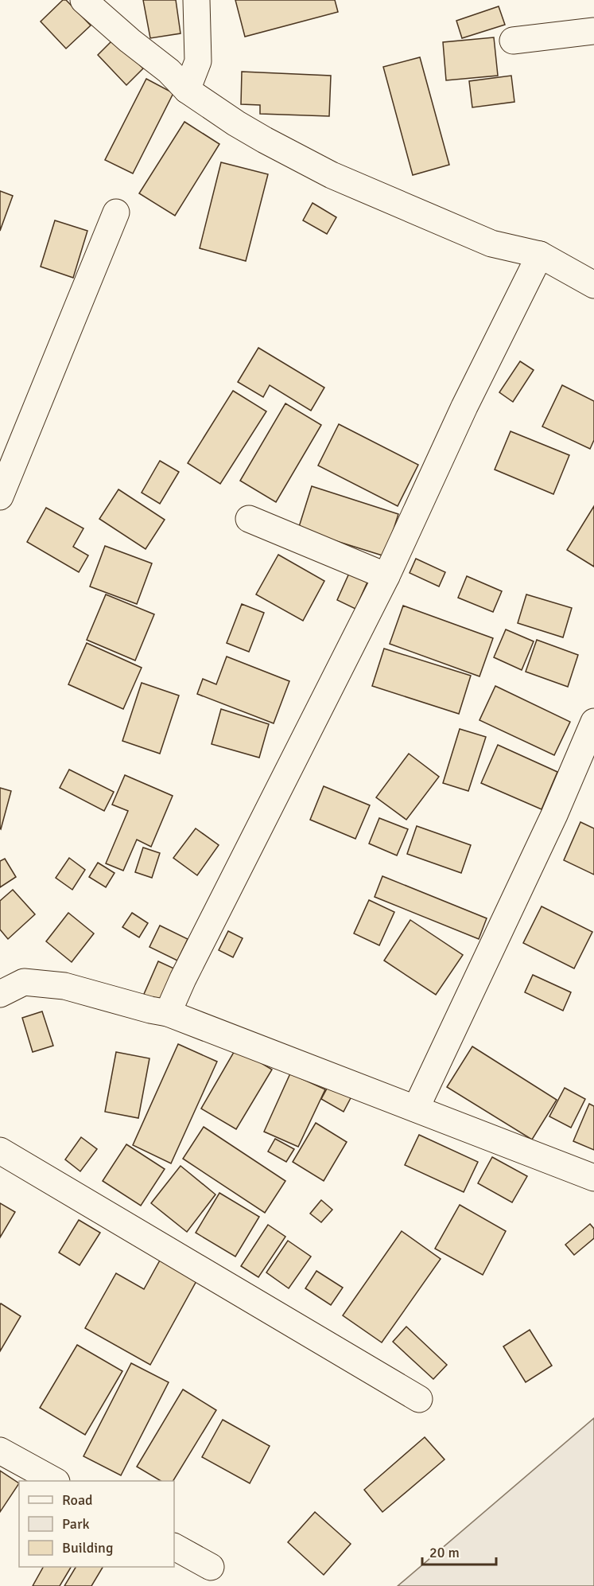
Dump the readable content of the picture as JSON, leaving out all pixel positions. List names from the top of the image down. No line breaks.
{"legend":["Road","Park","Building"],"scale_bar":"20 m"}
